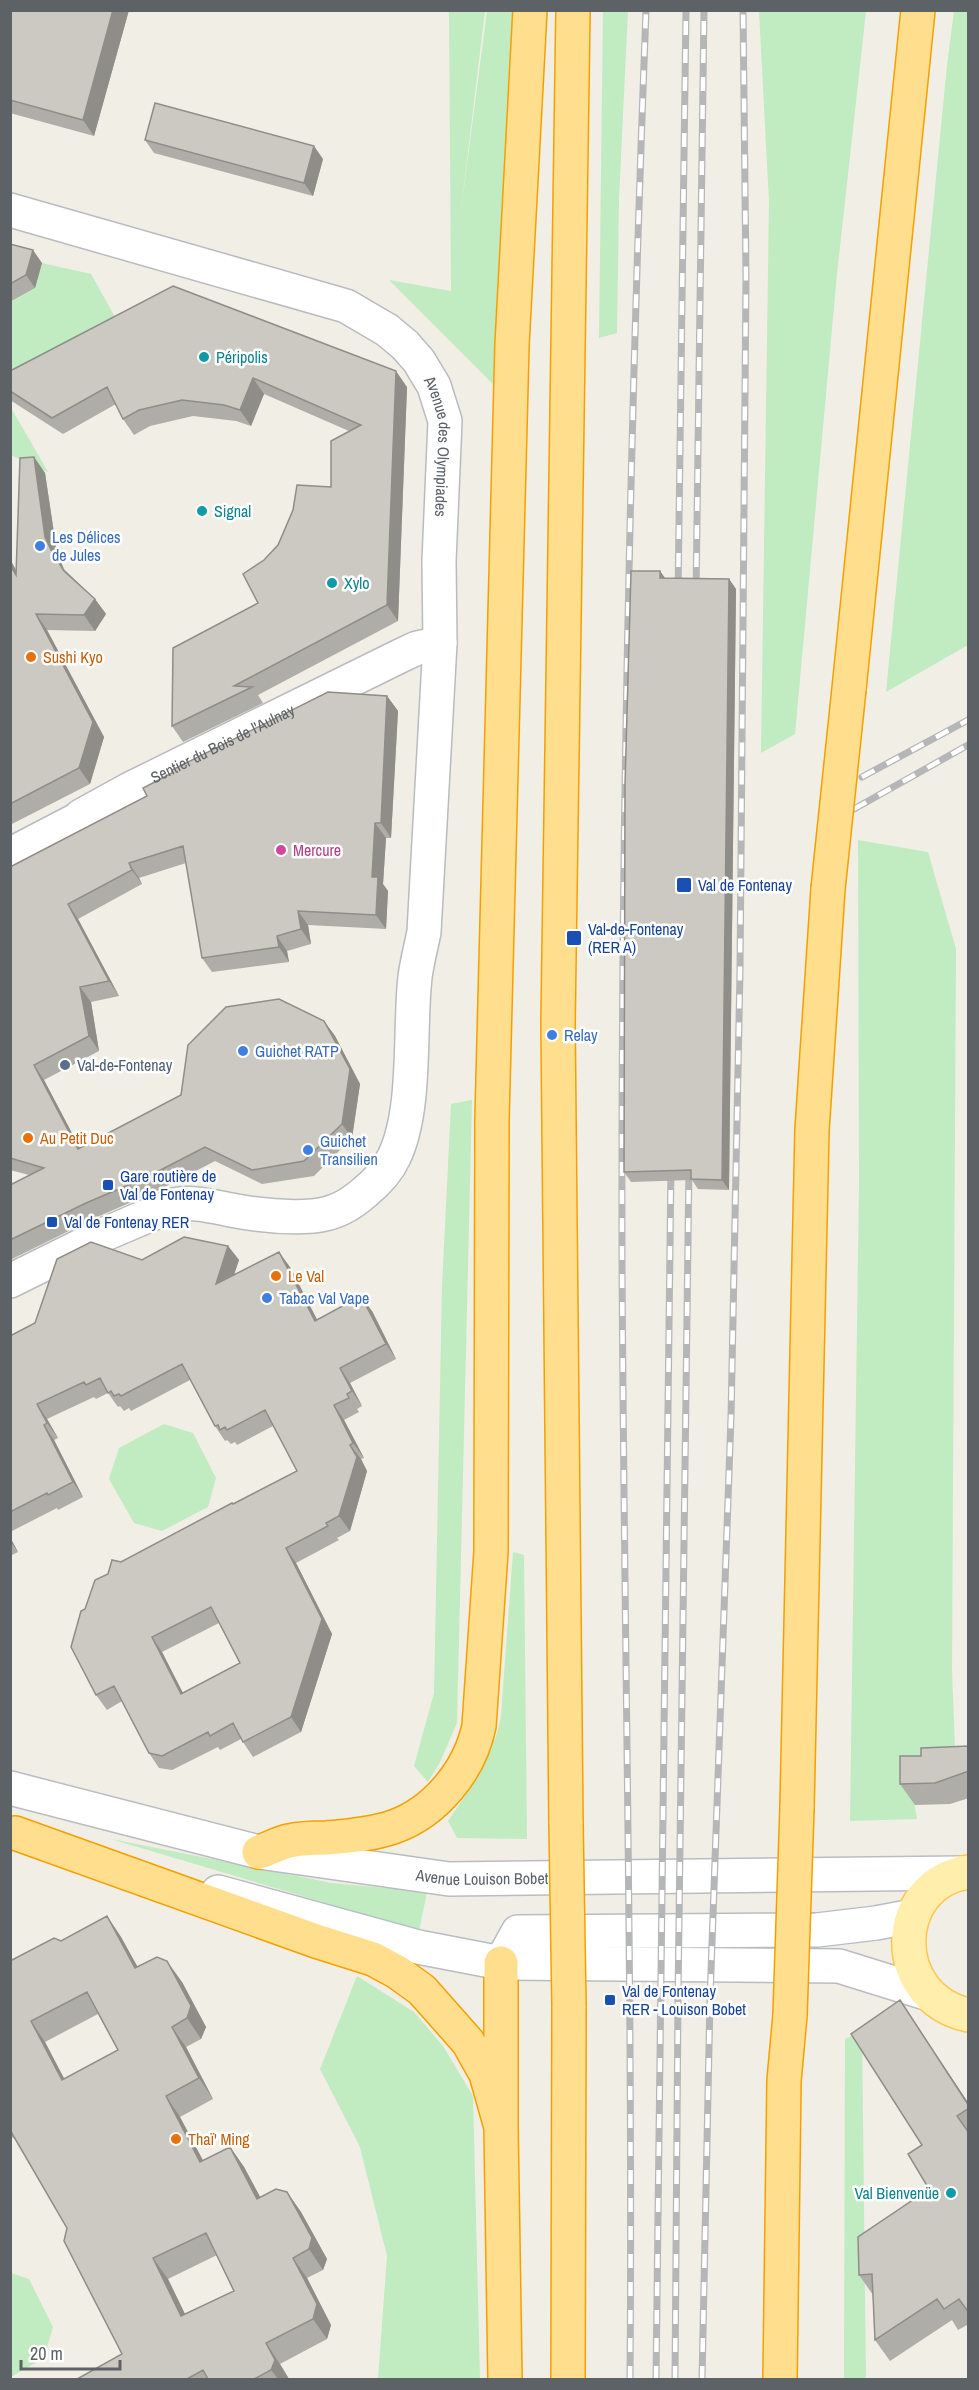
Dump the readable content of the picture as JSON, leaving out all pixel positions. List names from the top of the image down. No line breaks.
{"streets":{"main road":["Avenue des Olympiades","Sentier du Bois de l'Aulnay","Avenue Louison Bobet"]},"crossings":[["Avenue des Olympiades","Sentier du Bois de l'Aulnay"]],"places":{"other":["Péripolis","Signal","Les Délices de Jules","Xylo","Sushi Kyo","Mercure","Relay","Guichet RATP","Val-de-Fontenay","Au Petit Duc","Guichet Transilien","Le Val","Tabac Val Vape","Thaï' Ming","Val Bienvenüe"],"transit":["Val de Fontenay","Val-de-Fontenay (RER A)","Gare routière de Val de Fontenay","Val de Fontenay RER","Val de Fontenay RER - Louison Bobet"]},"scale_bar":"20 m"}
